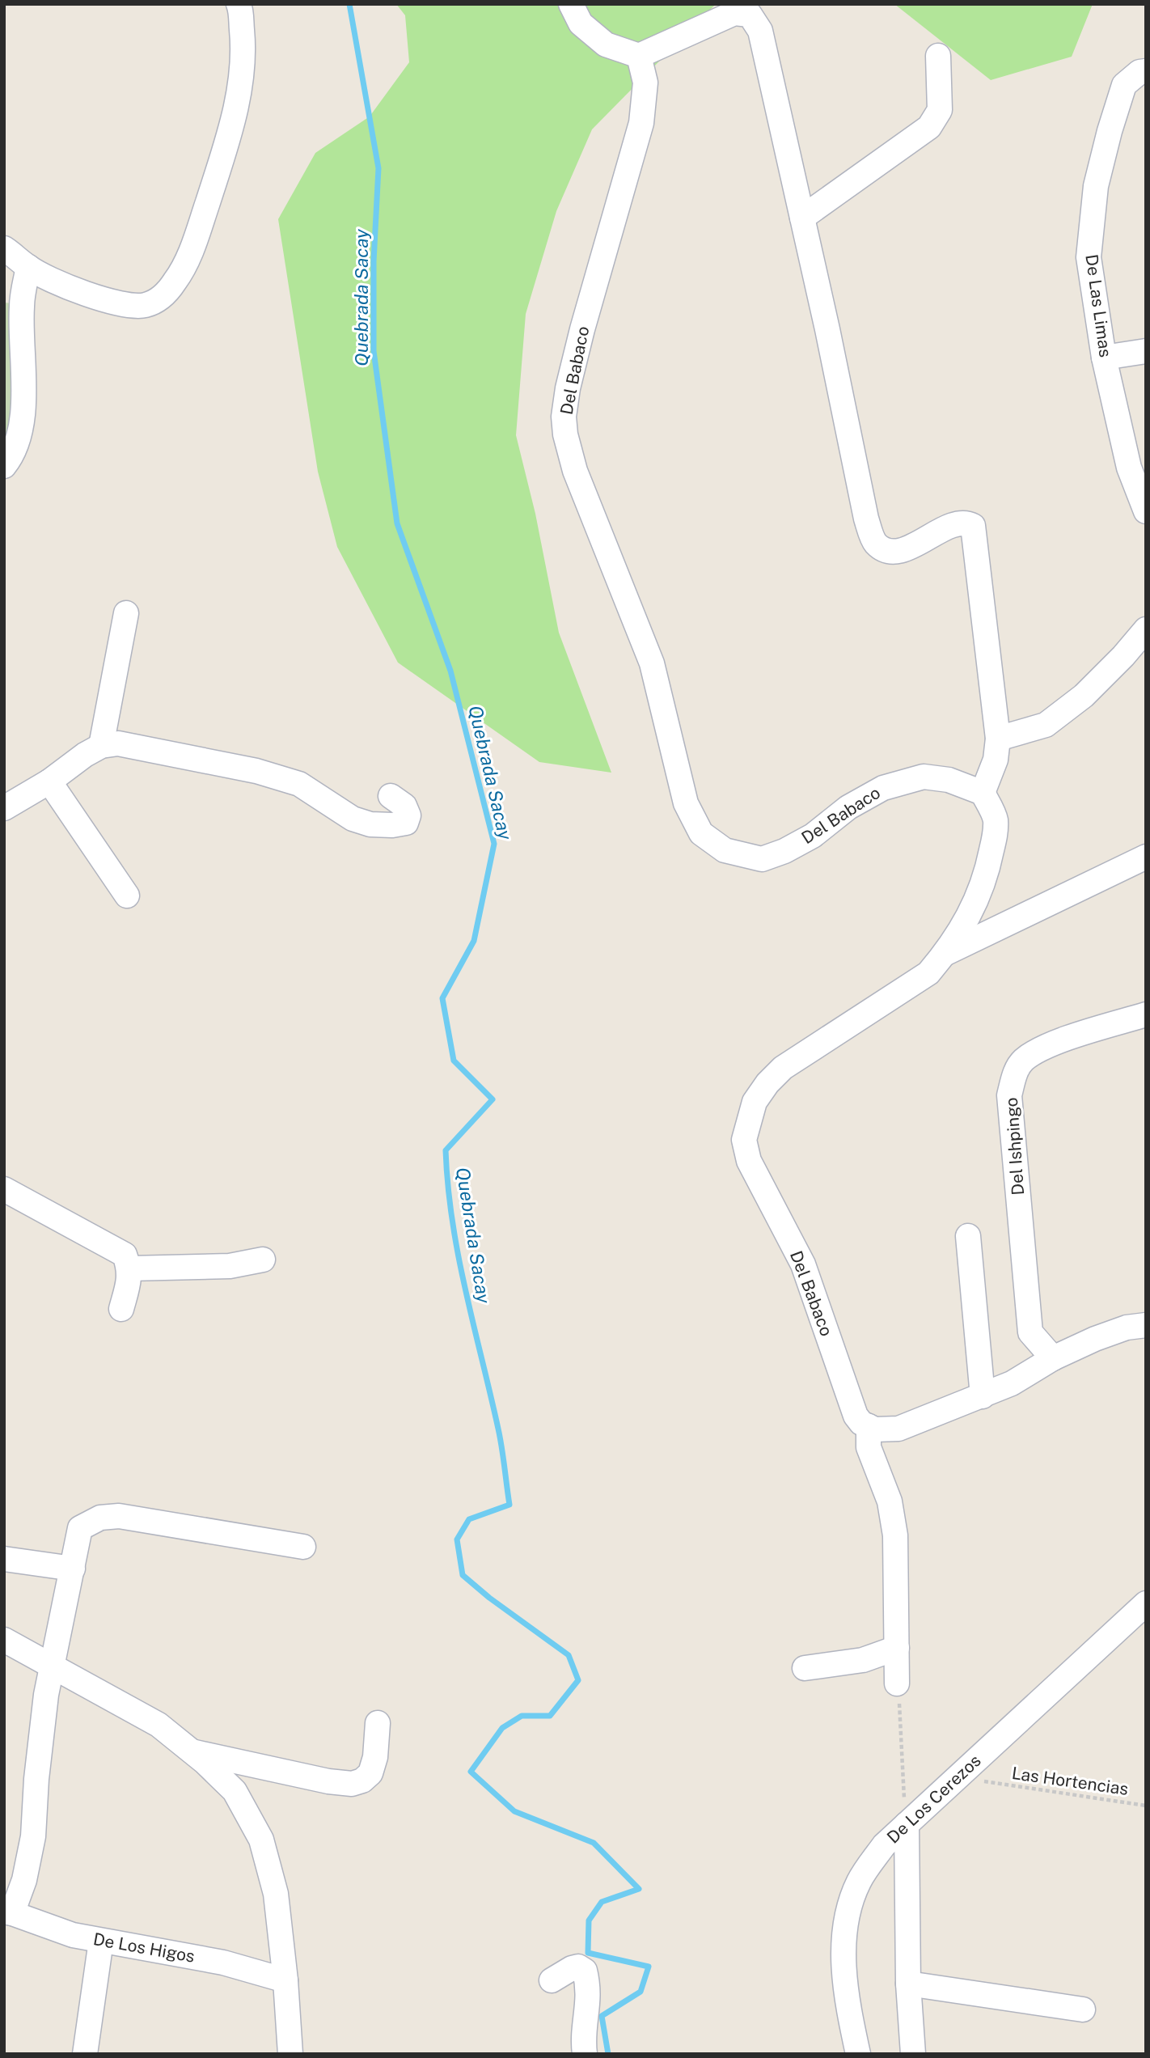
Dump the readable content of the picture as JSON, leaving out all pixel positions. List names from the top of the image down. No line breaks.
{"streets":{"street":["De Las Limas","Del Babaco","Del Ishpingo","De Los Cerezos","De Los Higos"],"path":["Las Hortencias"]},"crossings":[["Las Hortencias","De Los Cerezos"]],"water":["Quebrada Sacay"]}
